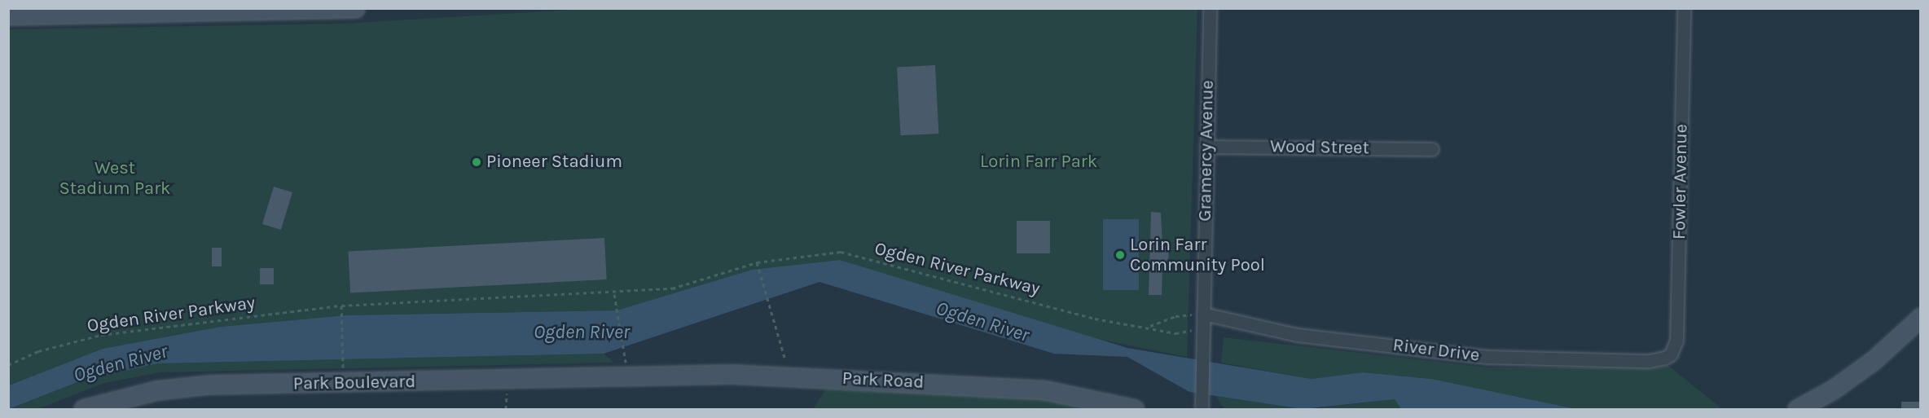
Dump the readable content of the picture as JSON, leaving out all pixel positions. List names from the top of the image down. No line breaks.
{"streets":{"street":["Wood Street","Gramercy Avenue","Fowler Avenue","River Drive","Park Road","Park Boulevard"],"path":["Ogden River Parkway"]},"crossings":[["Wood Street","Gramercy Avenue"],["Gramercy Avenue","River Drive"],["Fowler Avenue","River Drive"],["Park Road","Park Boulevard"]],"water":["Ogden River"],"parks":["Lorin Farr Park","West Stadium Park"],"places":["Pioneer Stadium","Lorin Farr Community Pool"]}
